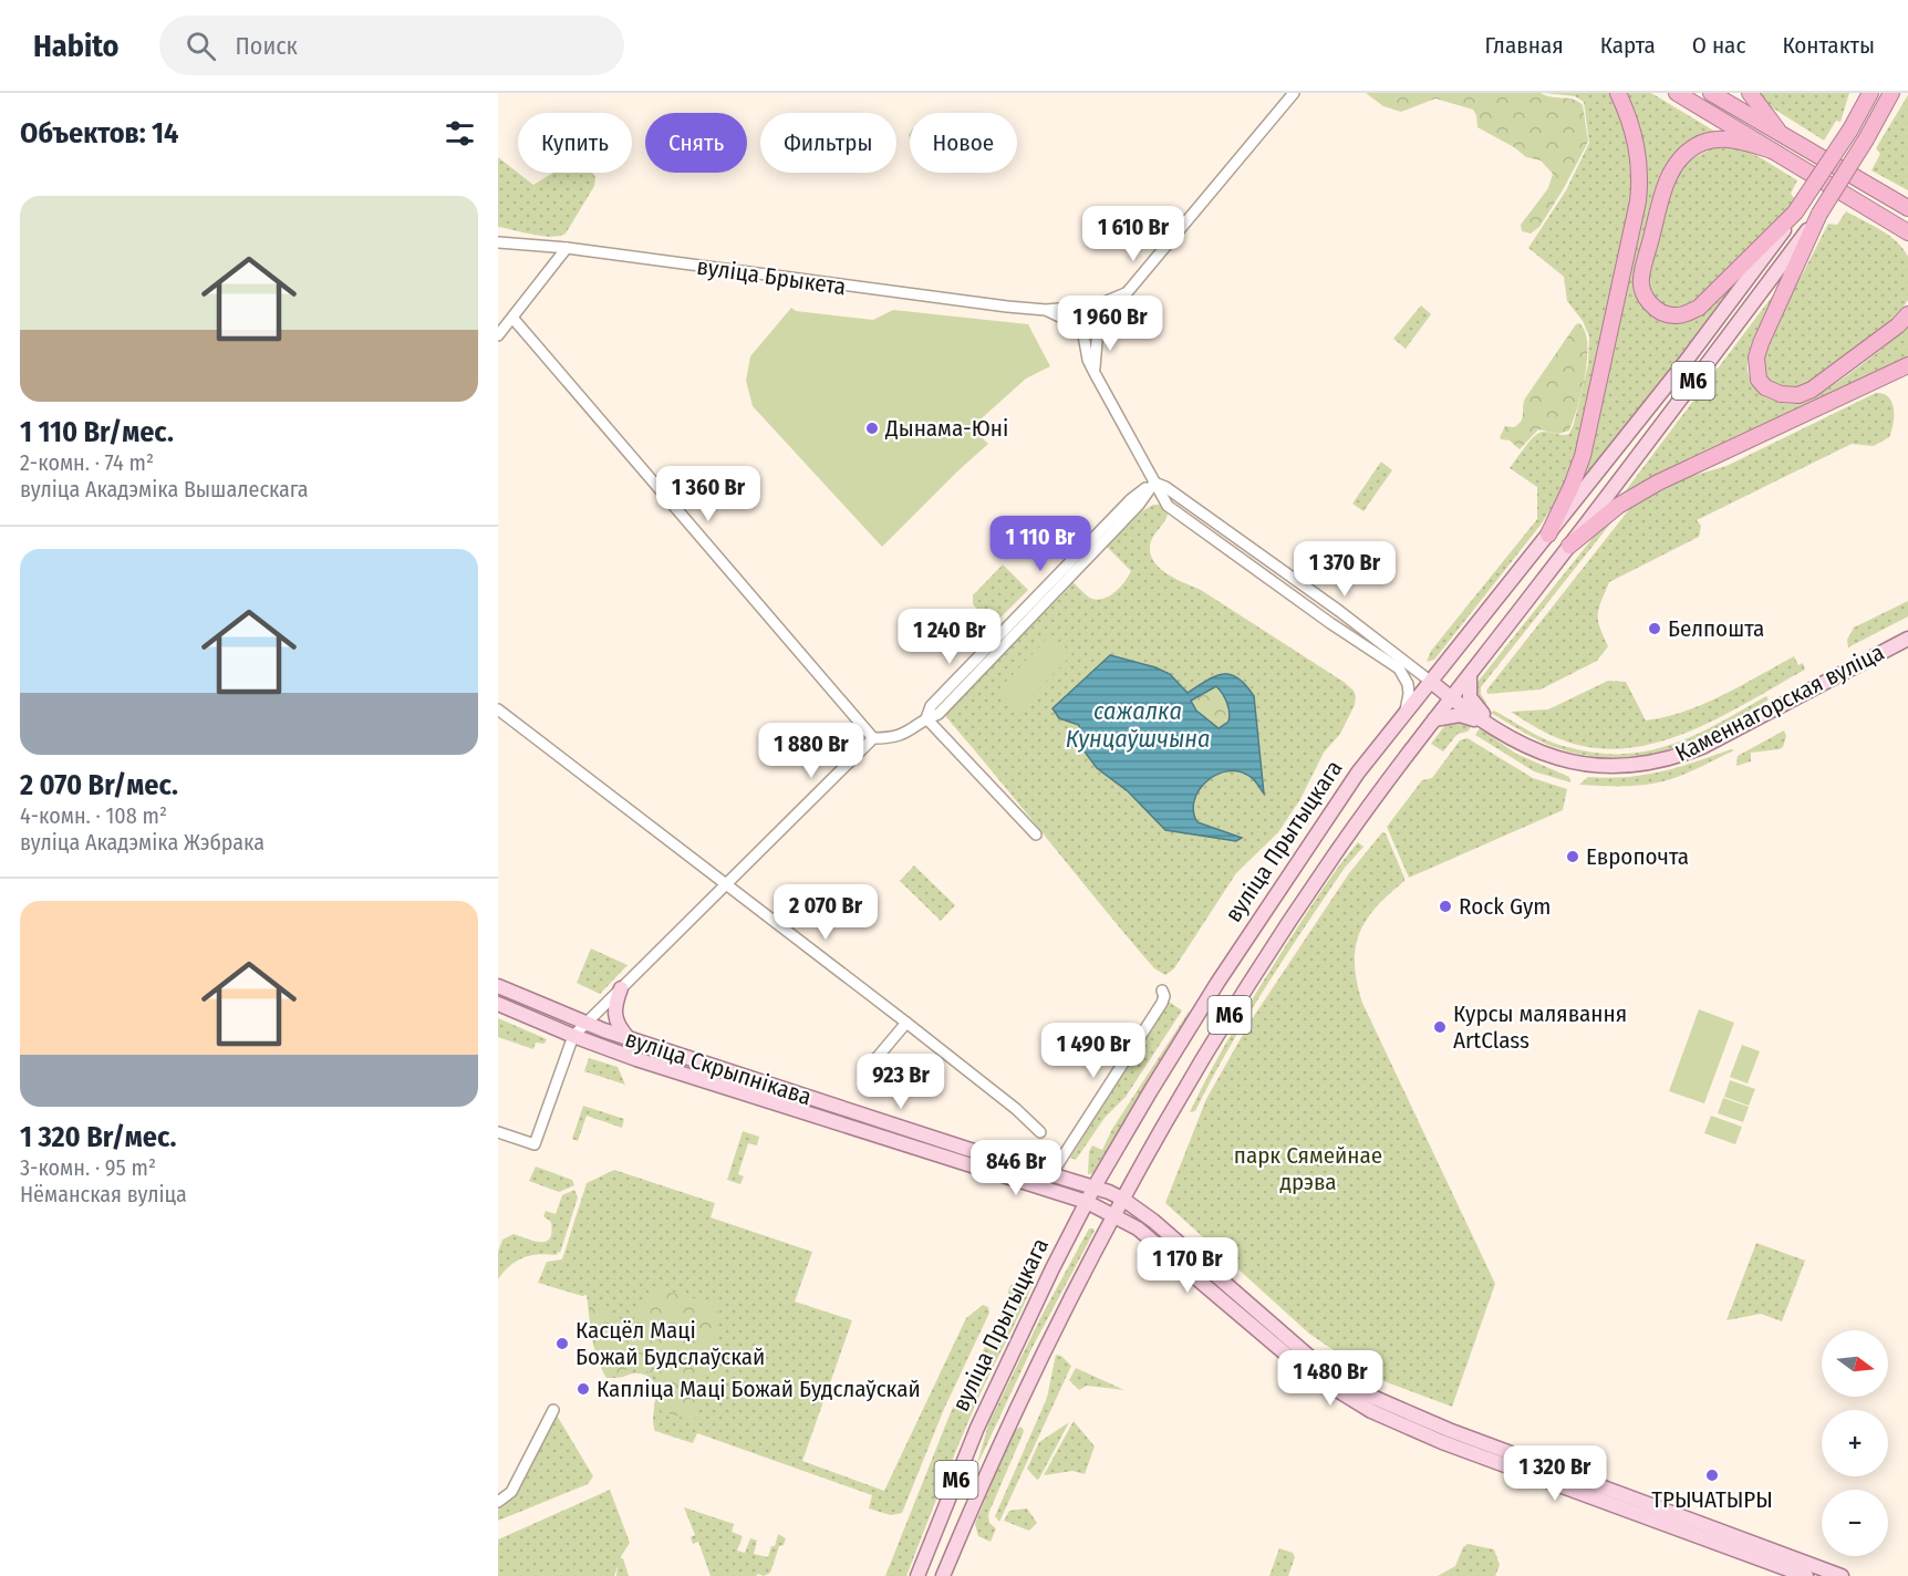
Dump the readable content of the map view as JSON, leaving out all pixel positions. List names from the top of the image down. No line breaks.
{"streets":{"highway":["М6"],"main road":["Каменнагорская вуліца","вуліца Прытыцкага","вуліца Скрыпнікава"],"street":["вуліца Брыкета"]},"crossings":[["М6","вуліца Прытыцкага"],["М6","вуліца Скрыпнікава"],["вуліца Прытыцкага","вуліца Скрыпнікава"]],"water":["сажалка Кунцаўшчына"],"parks":["парк Сямейнае дрэва"],"places":["Дынама-Юні","Белпошта","Европочта","Rock Gym","Курсы малявання ArtClass","Касцёл Маці Божай Будслаўскай","Капліца Маці Божай Будслаўскай","ТРЫЧАТЫРЫ"],"north":"right","page":{"header":"Habito","search":"Поиск","nav":["Главная","Карта","О нас","Контакты"],"heading":"Объектов: 14","chip":["Купить","Снять","Фильтры","Новое"],"list":[{"name":"1 110 Br/мес.","note":"2-комн. · 74 m² · вуліца Акадэміка Вышалескага"},{"name":"2 070 Br/мес.","note":"4-комн. · 108 m² · вуліца Акадэміка Жэбрака"},{"name":"1 320 Br/мес.","note":"3-комн. · 95 m² · Нёманская вуліца"}],"price":["1 610 Br","1 960 Br","1 360 Br","1 110 Br","1 370 Br","1 240 Br","1 880 Br","2 070 Br","1 490 Br","923 Br","846 Br","1 170 Br","1 480 Br","1 320 Br"],"map_buttons":["+","−"]}}
